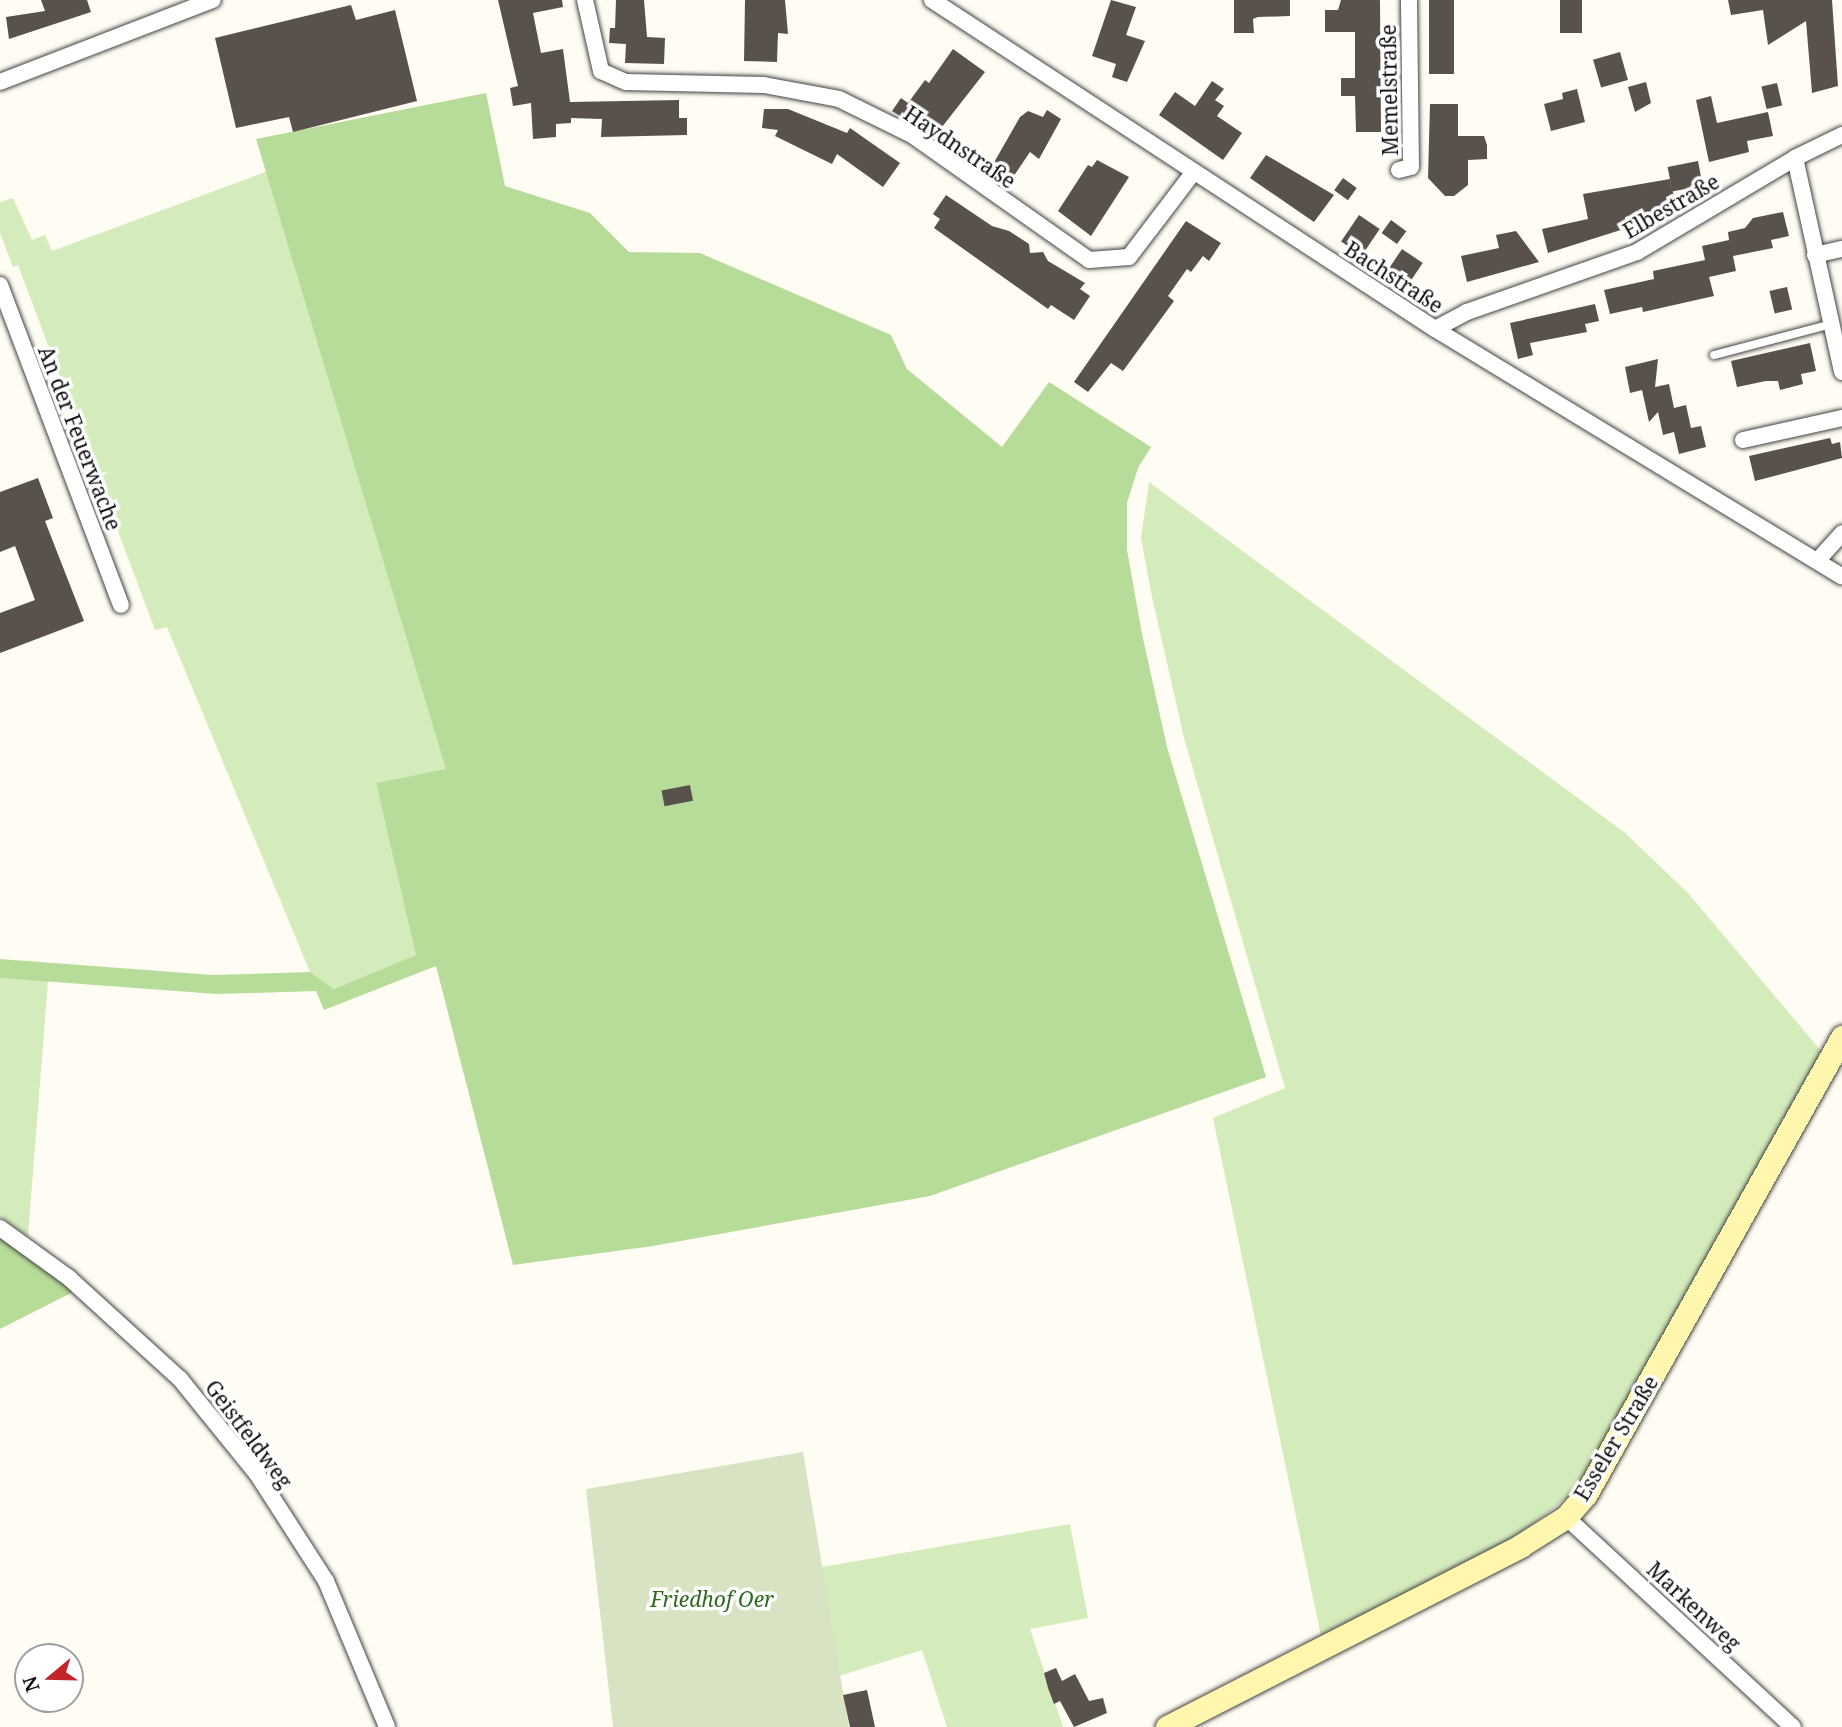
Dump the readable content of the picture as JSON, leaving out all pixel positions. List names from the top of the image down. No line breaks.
{"streets":{"main road":["Esseler Straße"],"street":["Memelstraße","Haydnstraße","Elbestraße","Bachstraße","An der Feuerwache","Geistfeldweg","Markenweg"]},"crossings":[["Haydnstraße","Bachstraße"],["Elbestraße","Bachstraße"],["Esseler Straße","Markenweg"]],"parks":["Friedhof Oer"],"north":"left"}
